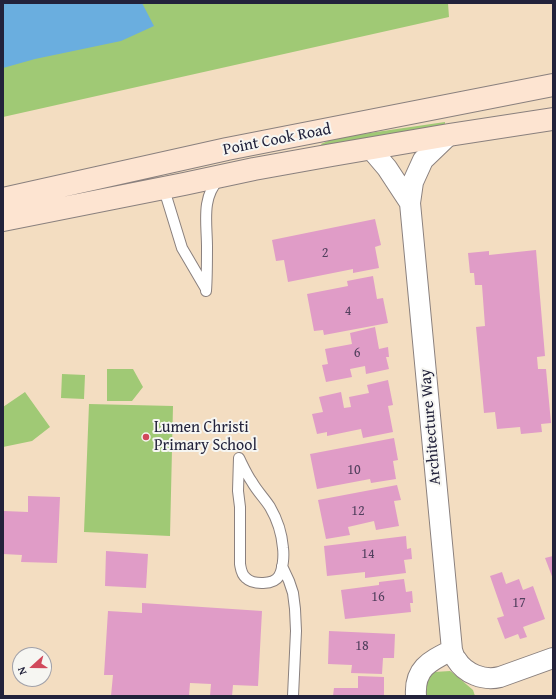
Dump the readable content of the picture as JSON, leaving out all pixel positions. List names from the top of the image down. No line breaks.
{"streets":{"main road":["Point Cook Road"],"street":["Architecture Way"]},"crossings":[["Point Cook Road","Architecture Way"]],"places":["Lumen Christi Primary School"],"house_numbers":["2","4","6","10","12","14","16","17","18"],"north":"left"}
